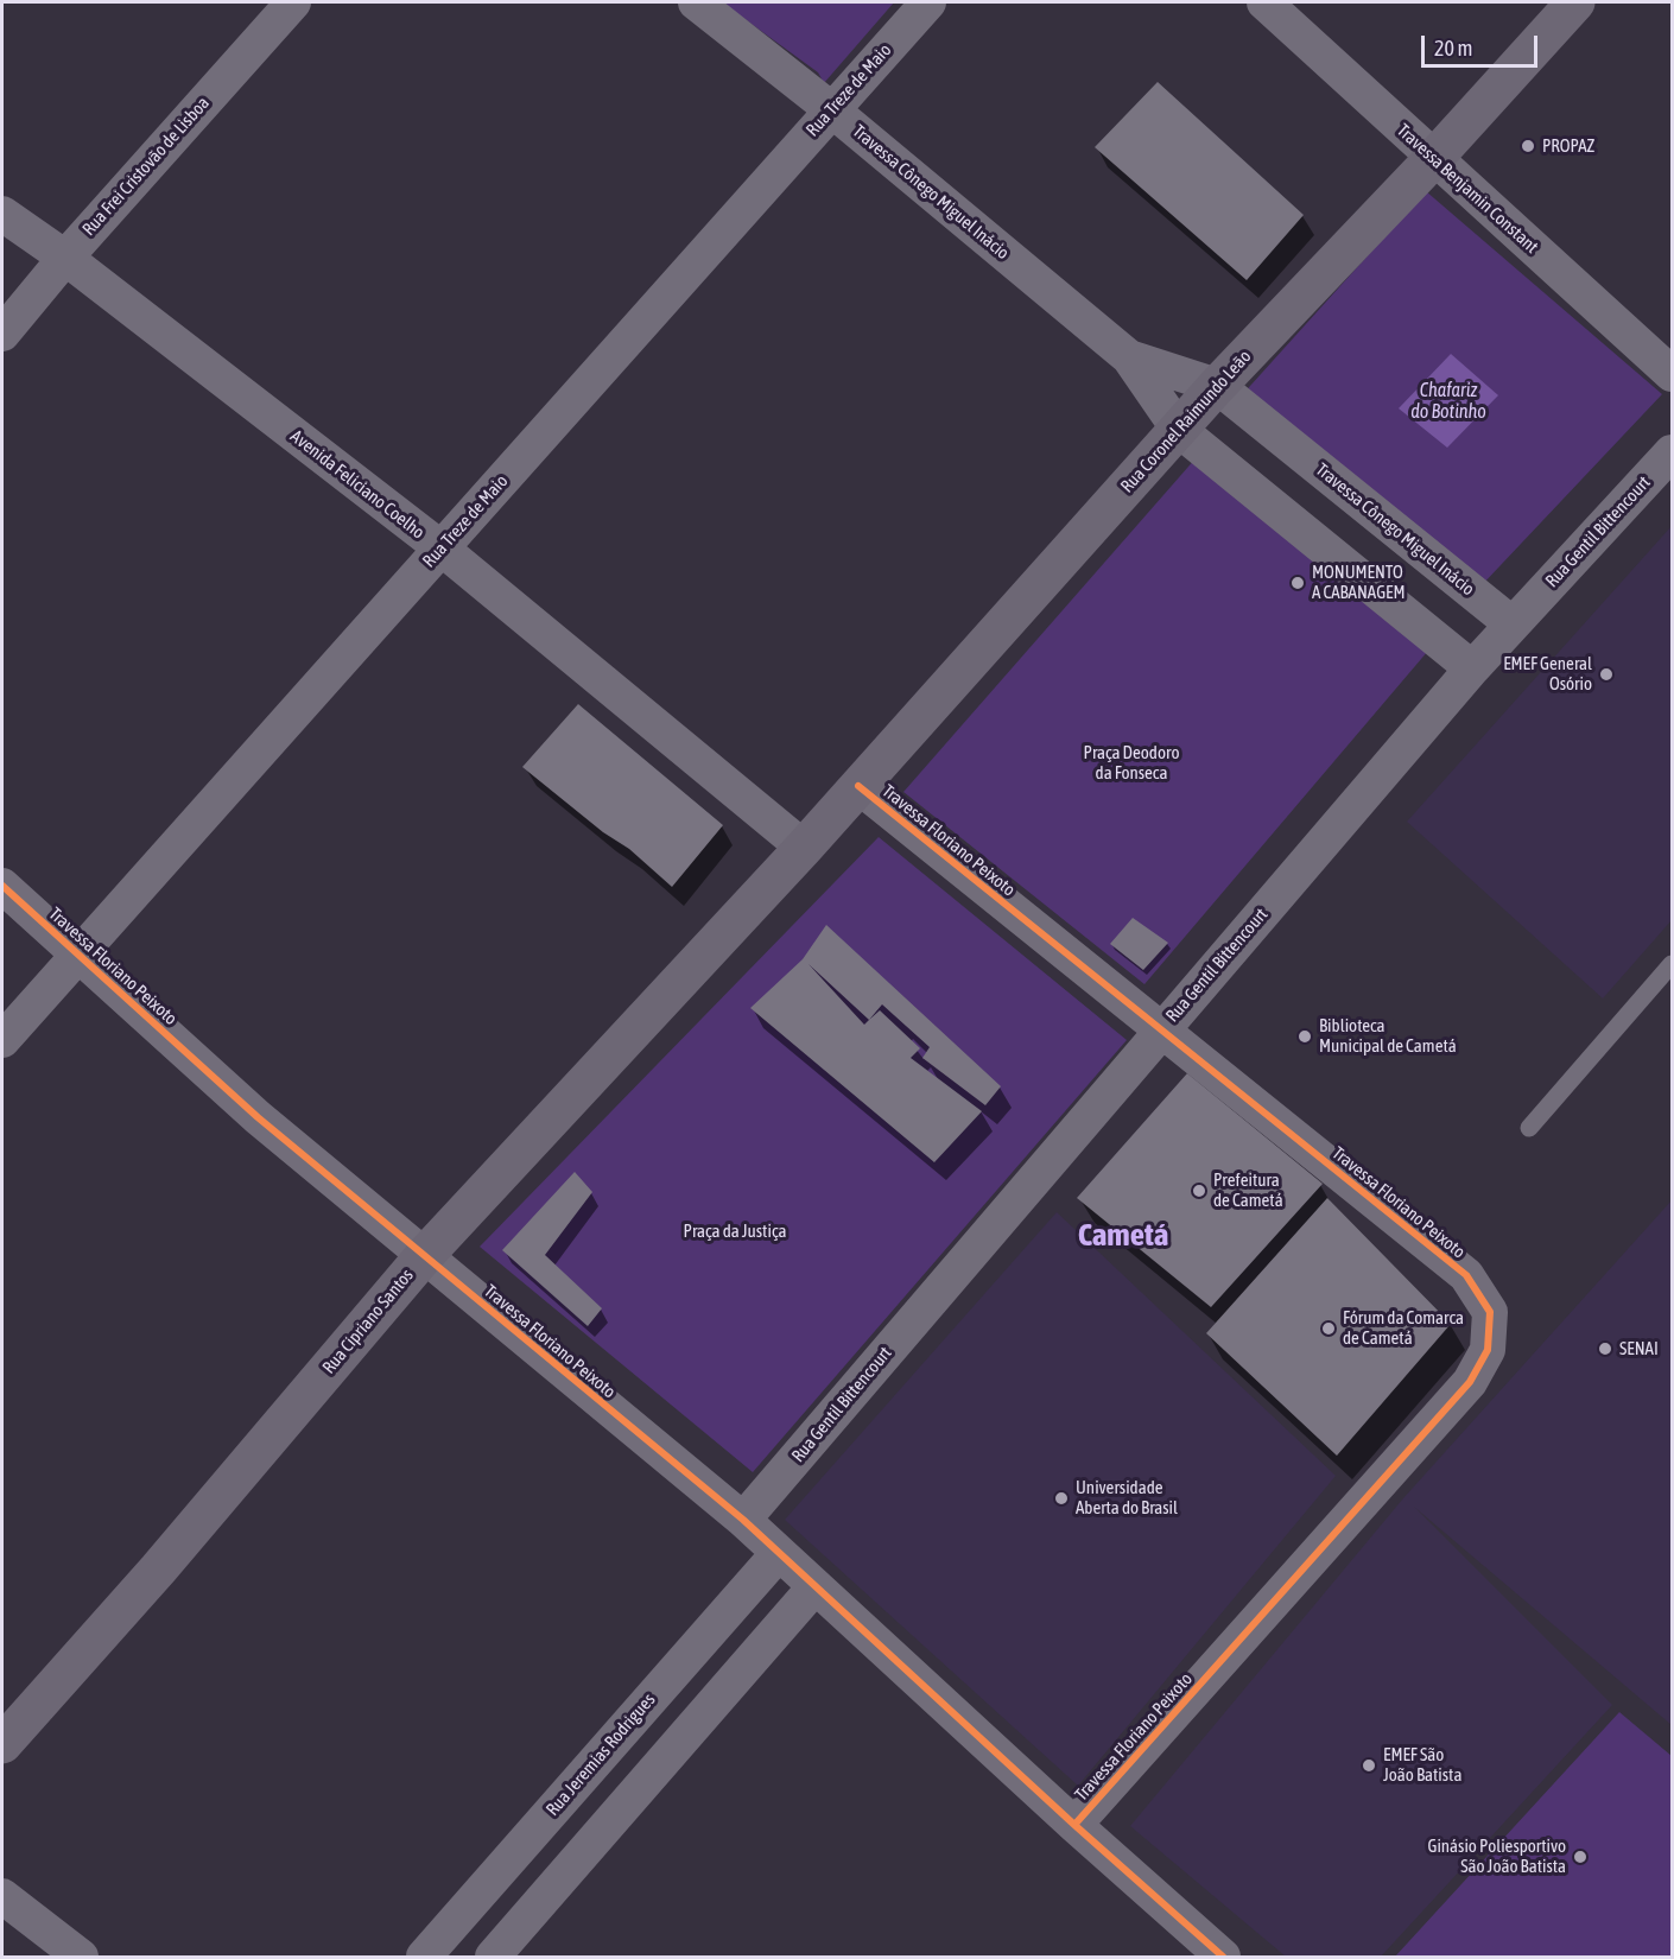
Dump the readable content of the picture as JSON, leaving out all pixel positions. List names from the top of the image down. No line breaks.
{"streets":{"main road":["Rua Coronel Raimundo Leão","Rua Cipriano Santos"],"street":["Rua Treze de Maio","Rua Frei Cristovão de Lisboa","Travessa Benjamin Constant","Travessa Cônego Miguel Inácio","Avenida Feliciano Coelho","Rua Gentil Bittencourt","Travessa Floriano Peixoto","Rua Jeremias Rodrigues"]},"crossings":[["Rua Treze de Maio","Travessa Cônego Miguel Inácio"],["Rua Treze de Maio","Avenida Feliciano Coelho"],["Rua Treze de Maio","Travessa Floriano Peixoto"],["Rua Frei Cristovão de Lisboa","Avenida Feliciano Coelho"],["Travessa Benjamin Constant","Rua Coronel Raimundo Leão"],["Travessa Cônego Miguel Inácio","Rua Coronel Raimundo Leão"],["Travessa Cônego Miguel Inácio","Rua Gentil Bittencourt"],["Rua Coronel Raimundo Leão","Avenida Feliciano Coelho"],["Rua Coronel Raimundo Leão","Travessa Floriano Peixoto"],["Rua Coronel Raimundo Leão","Rua Cipriano Santos"],["Avenida Feliciano Coelho","Rua Cipriano Santos"],["Rua Gentil Bittencourt","Travessa Floriano Peixoto"],["Travessa Floriano Peixoto","Rua Cipriano Santos"],["Travessa Floriano Peixoto","Rua Jeremias Rodrigues"]],"districts":["Cametá"],"water":["Chafariz do Botinho"],"parks":["Praça Deodoro da Fonseca","Praça da Justiça"],"places":["PROPAZ","MONUMENTO A CABANAGEM","EMEF General Osório","Biblioteca Municipal de Cametá","Prefeitura de Cametá","Fórum da Comarca de Cametá","SENAI","Universidade Aberta do Brasil","EMEF São João Batista","Ginásio Poliesportivo São João Batista"],"scale_bar":"20 m"}
